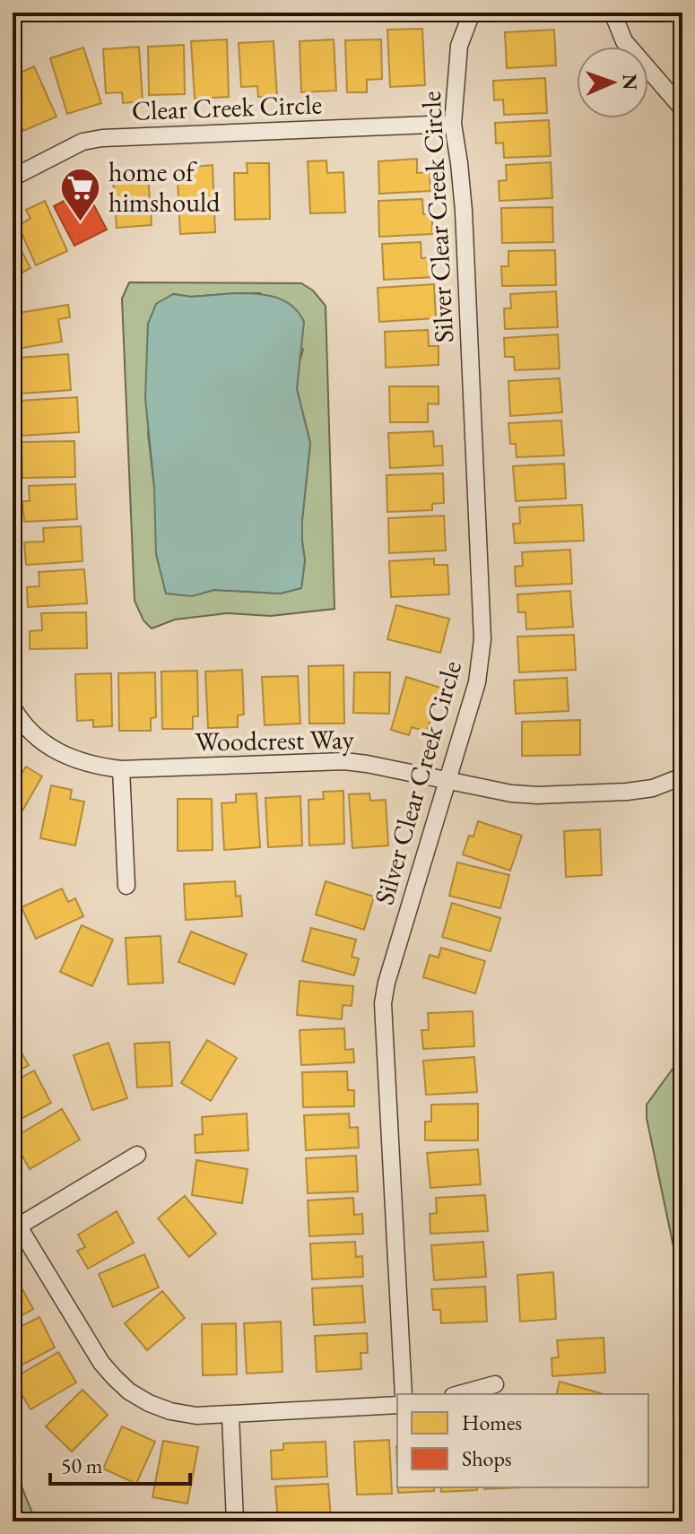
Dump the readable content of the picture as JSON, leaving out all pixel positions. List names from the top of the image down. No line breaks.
{"streets":{"street":["Clear Creek Circle","Silver Clear Creek Circle","Woodcrest Way"]},"crossings":[["Clear Creek Circle","Silver Clear Creek Circle"],["Silver Clear Creek Circle","Woodcrest Way"]],"places":{"supermarket":["home of himshould"]},"legend":["Homes","Shops"],"scale_bar":"50 m","north":"right"}
